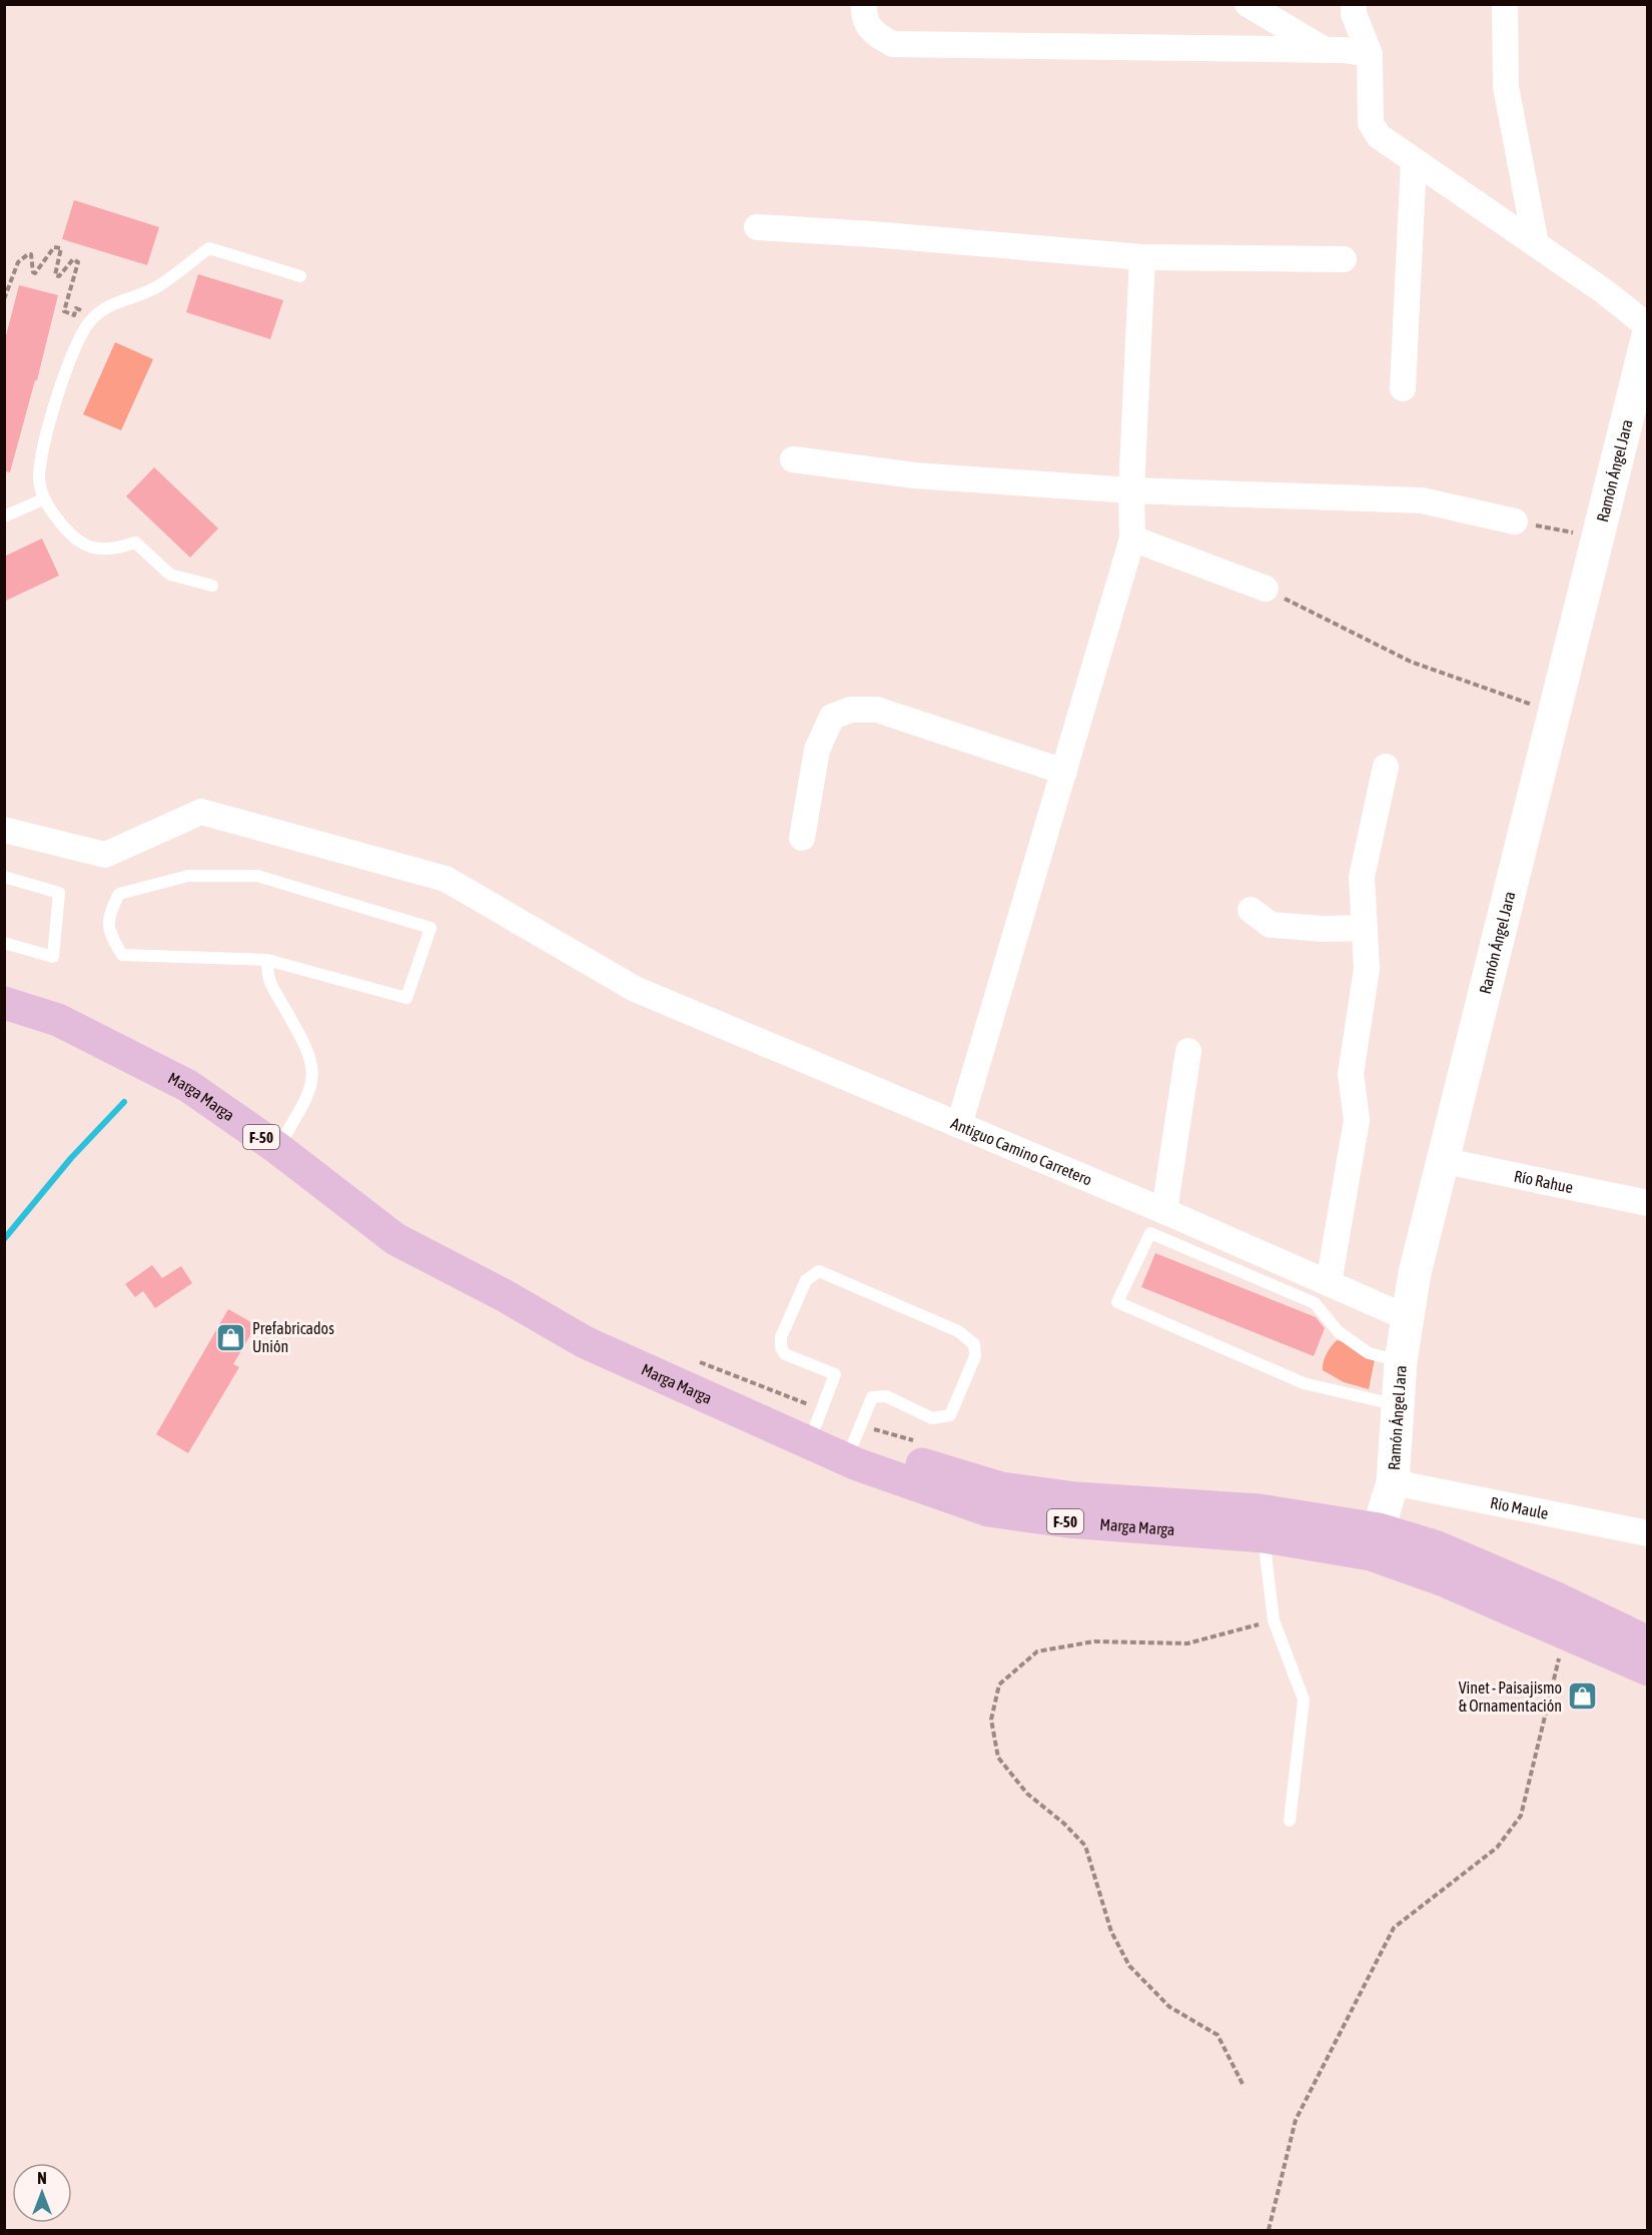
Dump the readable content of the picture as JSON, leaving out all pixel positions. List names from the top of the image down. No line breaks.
{"streets":{"main road":["Ramón Ángel Jara","Marga Marga","F-50"],"street":["Antiguo Camino Carretero","Río Rahue","Río Maule"]},"crossings":[["Ramón Ángel Jara","Marga Marga"],["Ramón Ángel Jara","Antiguo Camino Carretero"],["Ramón Ángel Jara","Río Rahue"],["Ramón Ángel Jara","Río Maule"]],"places":{"shop":["Prefabricados Unión","Vinet - Paisajismo & Ornamentación"]},"north":"top"}
